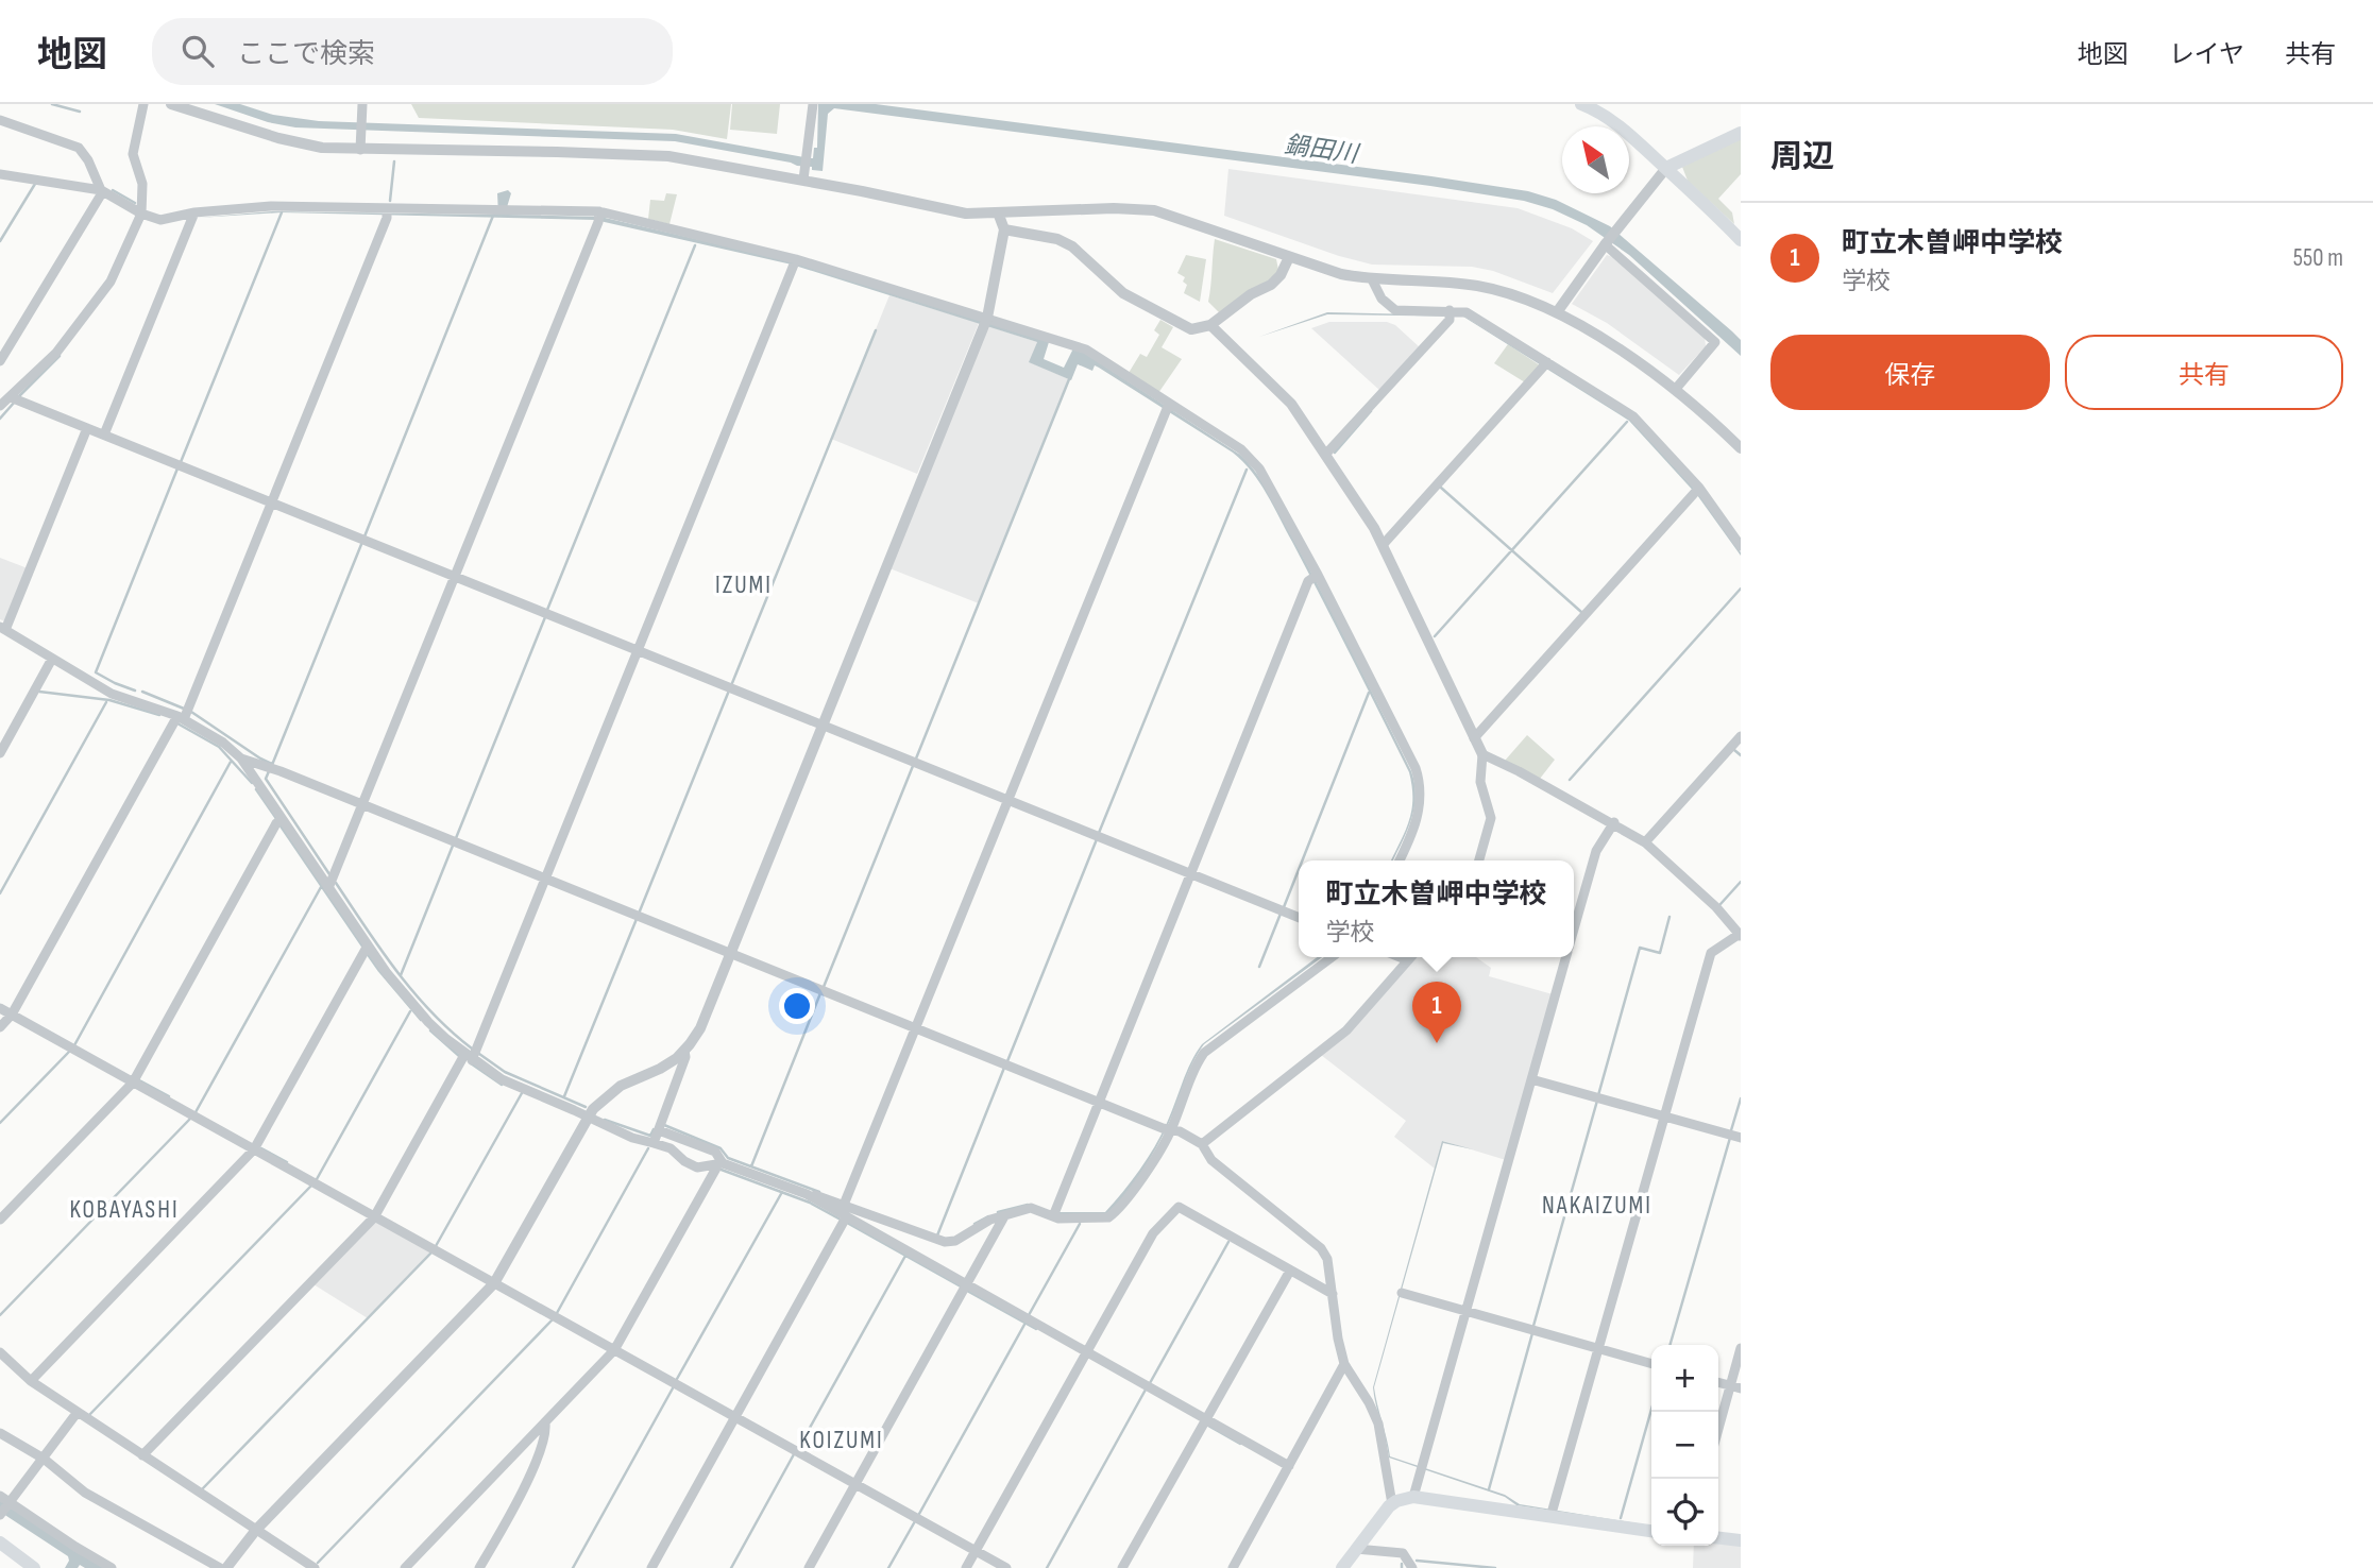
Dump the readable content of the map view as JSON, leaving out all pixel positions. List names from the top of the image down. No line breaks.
{"districts":["IZUMI","NAKAIZUMI","KOBAYASHI","KOIZUMI"],"water":["鍋田川"],"north":"top left","page":{"header":"地図","search":"ここで検索","nav":["地図","レイヤ","共有"],"heading":"周辺","list":[{"mark":"1","name":"町立木曽岬中学校","note":"学校","value":"550 m"}],"buttons":["保存","共有"],"popup":["町立木曽岬中学校","学校"],"pins":"1","map_buttons":["+","−"]}}
